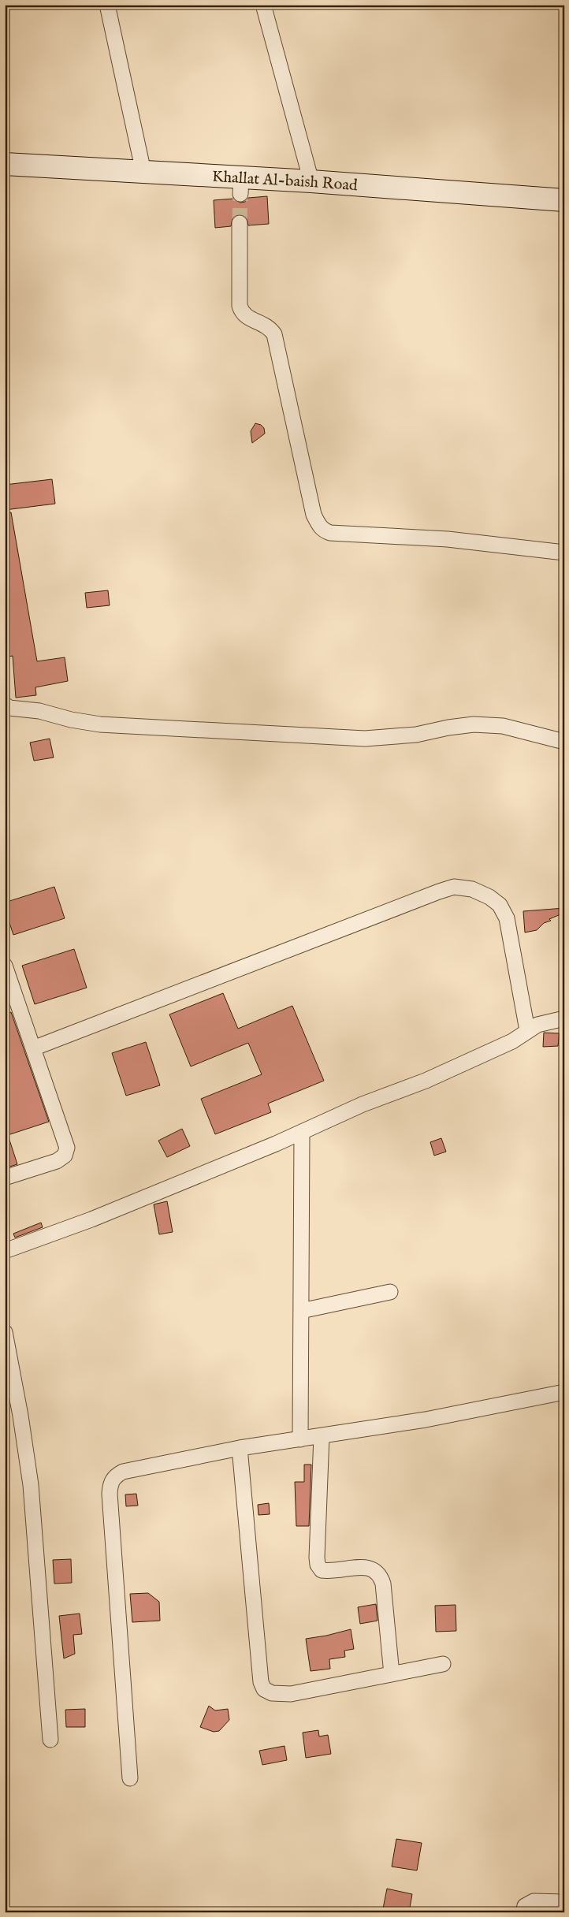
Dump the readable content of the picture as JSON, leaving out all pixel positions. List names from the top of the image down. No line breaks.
{"streets":{"street":["Khallat Al-baish Road"]}}
